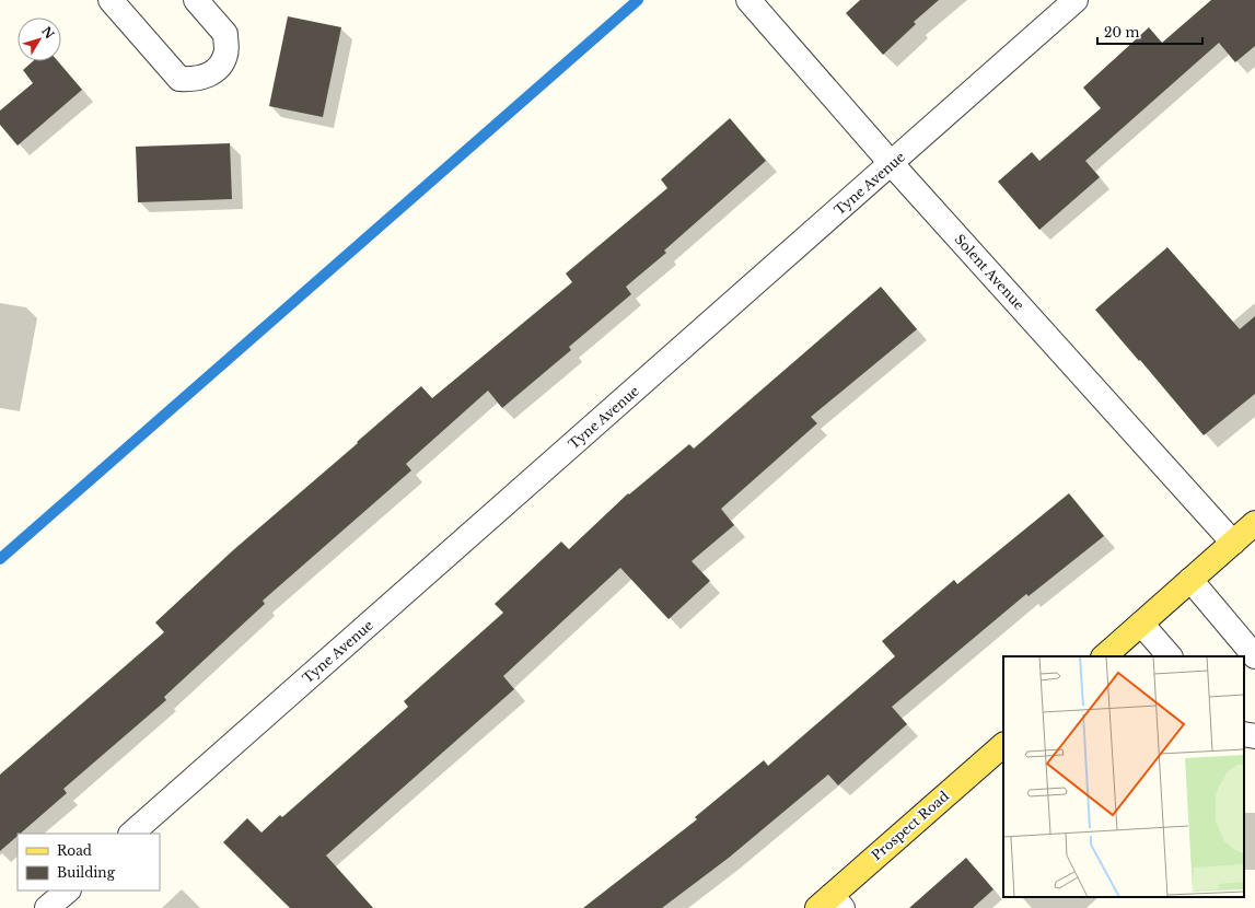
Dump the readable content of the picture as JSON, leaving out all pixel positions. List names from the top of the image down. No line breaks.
{"streets":{"main road":["Prospect Road"],"street":["Tyne Avenue","Solent Avenue"]},"crossings":[["Tyne Avenue","Solent Avenue"]],"legend":["Road","Building"],"scale_bar":"20 m","north":"top right"}
